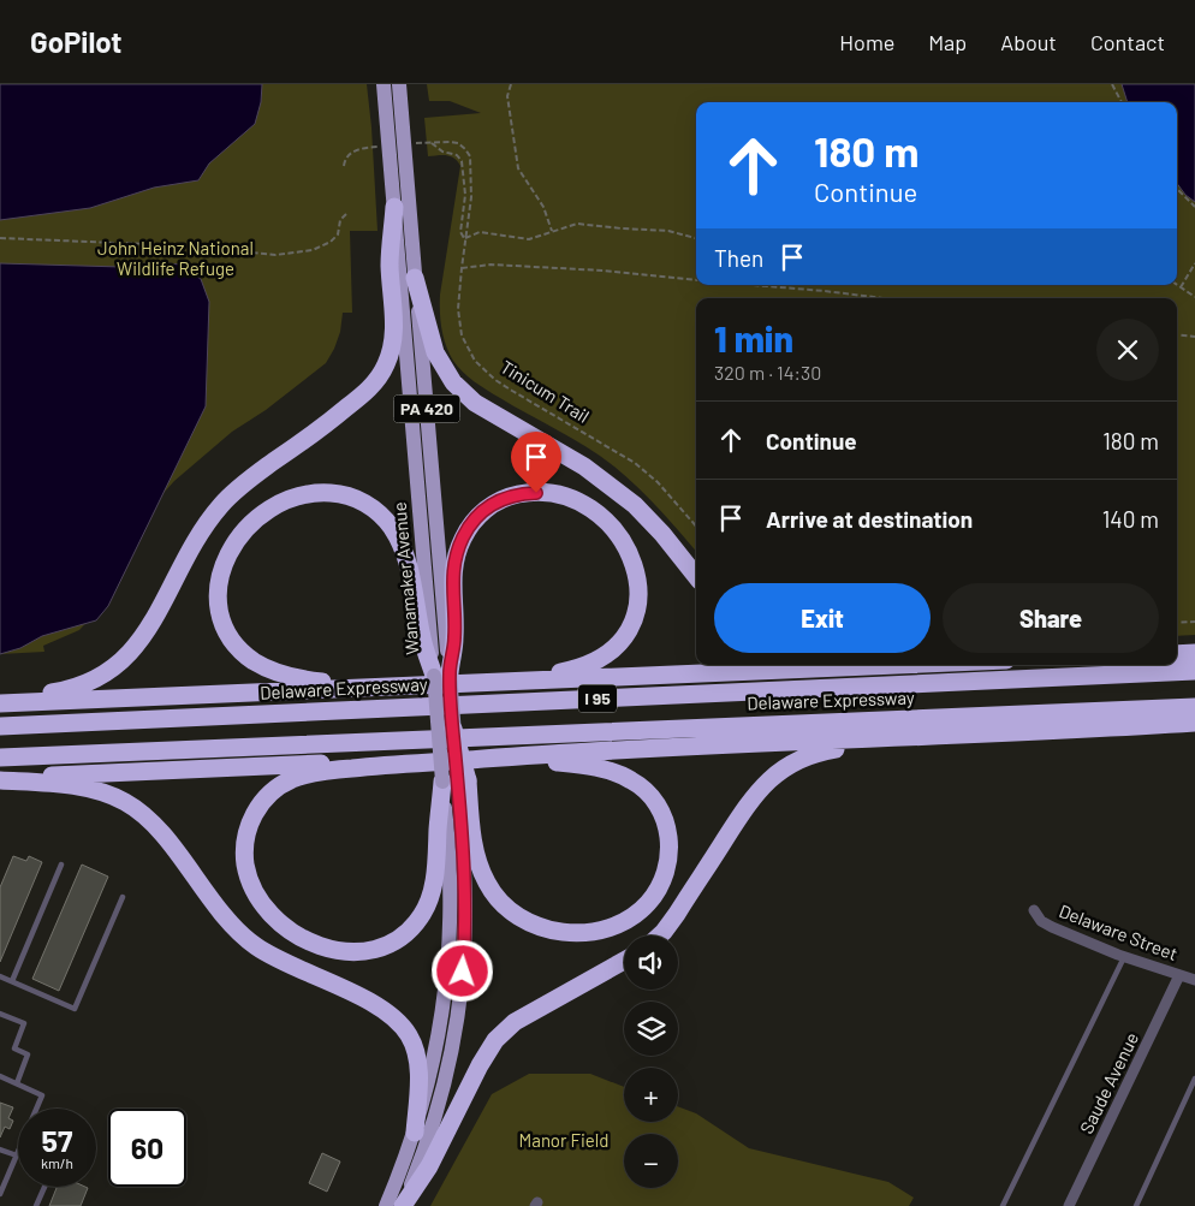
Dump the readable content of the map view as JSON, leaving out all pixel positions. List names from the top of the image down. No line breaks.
{"streets":{"highway":["Delaware Expressway","I 95"],"main road":["PA 420","Wanamaker Avenue"],"street":["Delaware Street","Saude Avenue"],"path":["Tinicum Trail"]},"crossings":[["Delaware Street","Saude Avenue"]],"parks":["John Heinz National Wildlife Refuge","Manor Field"],"page":{"header":"GoPilot","nav":["Home","Map","About","Contact"],"turn":["180 m","Continue"],"then":"Then","heading":["1 min","320 m · 14:30"],"list":[{"name":"Continue","value":"180 m"},{"name":"Arrive at destination","value":"140 m"}],"buttons":["Exit","Share"],"map_buttons":["+","−"],"speed":"57 km/h","limit":"60"}}
